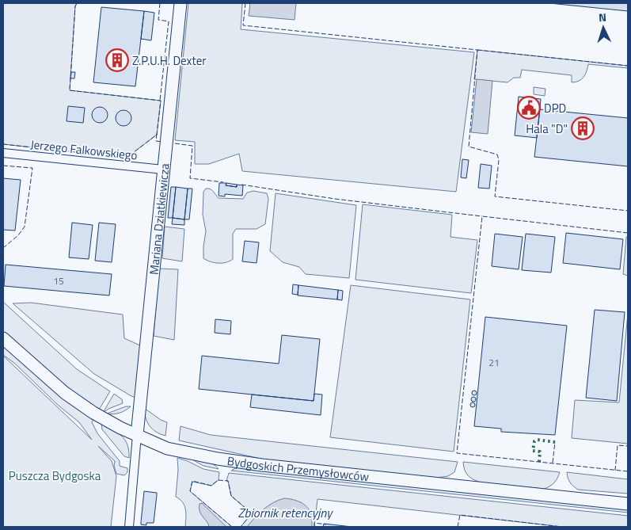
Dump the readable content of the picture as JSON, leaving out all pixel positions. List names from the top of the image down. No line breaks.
{"streets":{"street":["Jerzego Falkowskiego","Mariana Dziatkiewicza","Bydgoskich Przemysłowców"]},"crossings":[["Jerzego Falkowskiego","Mariana Dziatkiewicza"],["Mariana Dziatkiewicza","Bydgoskich Przemysłowców"]],"water":["Zbiornik retencyjny"],"parks":["Puszcza Bydgoska"],"places":{"building":["Z.P.U.H. Dexter","Hala \"D\""],"public building":["DPD"]},"house_numbers":["15","21"],"north":"top"}
